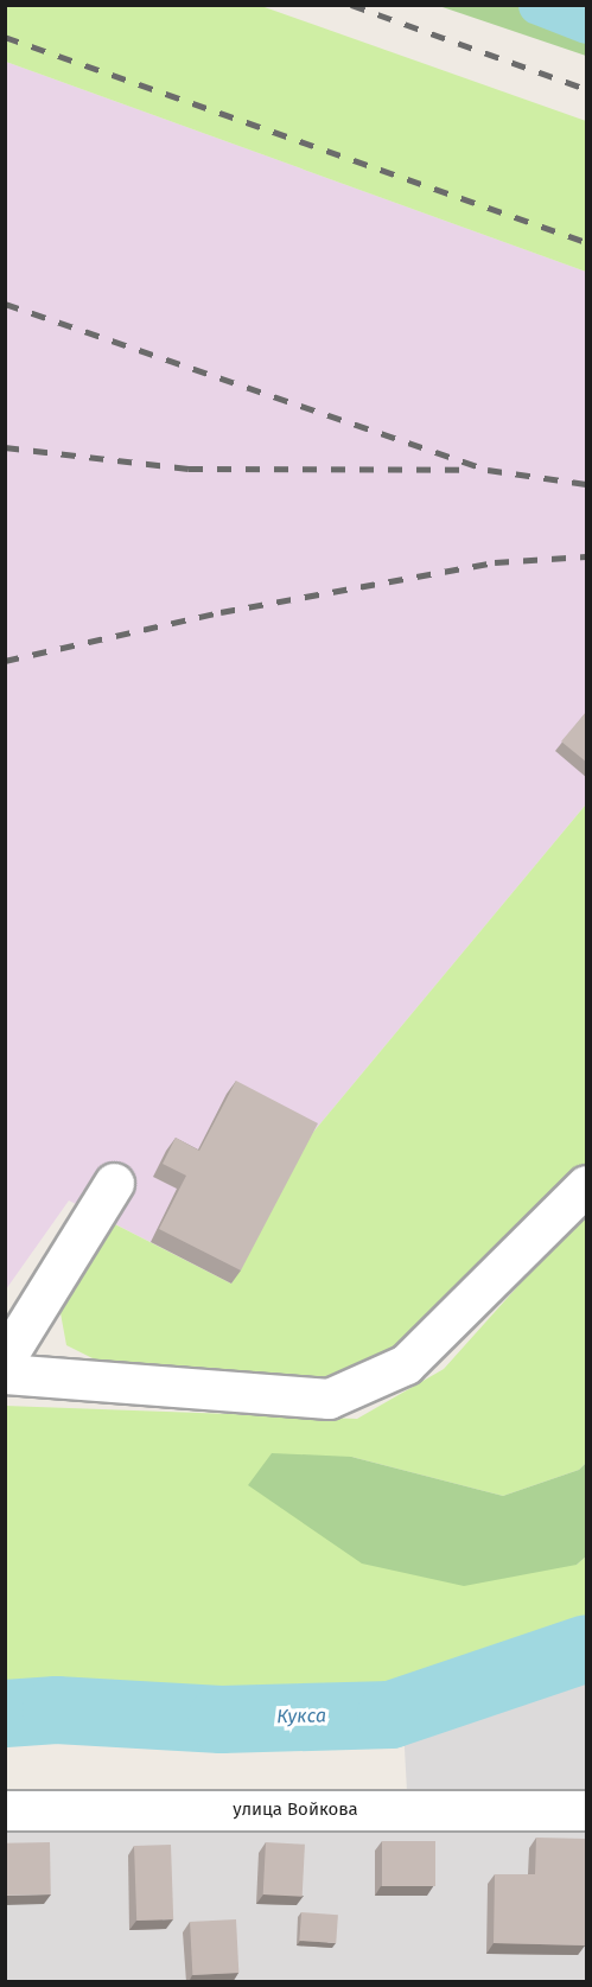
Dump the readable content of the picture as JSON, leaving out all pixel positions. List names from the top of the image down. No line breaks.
{"streets":{"street":["улица Войкова"]},"water":["Кукса"]}
